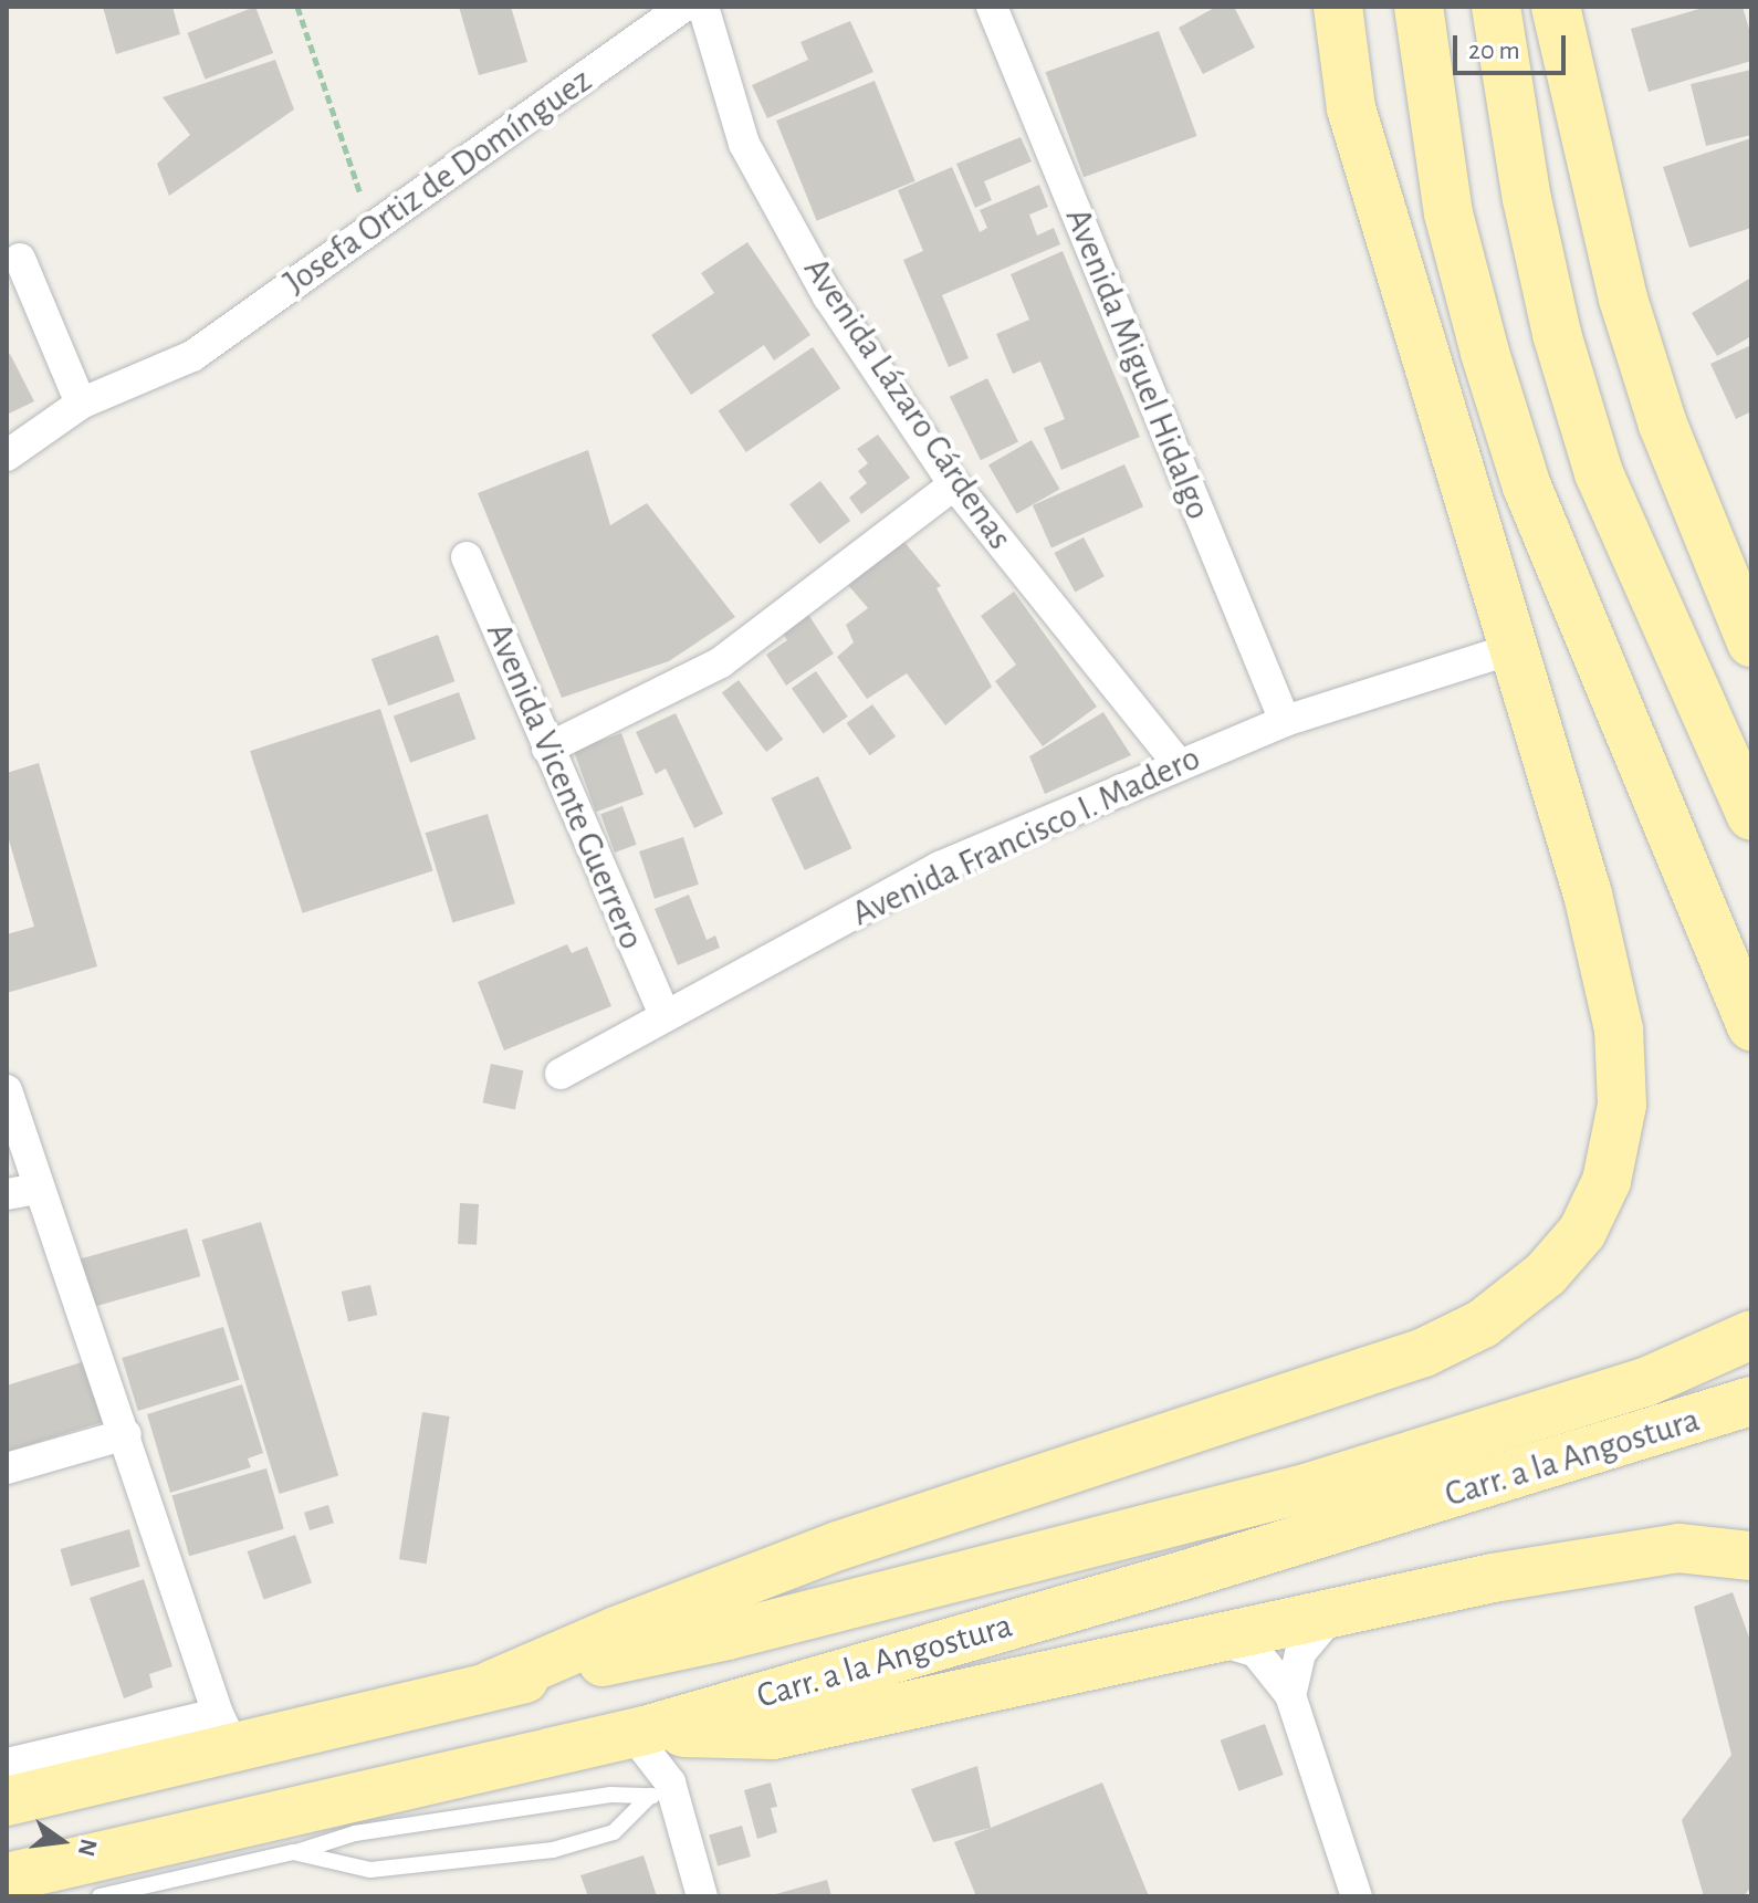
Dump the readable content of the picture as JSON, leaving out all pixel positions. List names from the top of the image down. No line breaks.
{"streets":{"main road":["Carr. a la Angostura"],"street":["Josefa Ortiz de Domínguez","Avenida Miguel Hidalgo","Avenida Lázaro Cárdenas","Avenida Vicente Guerrero","Avenida Francisco I. Madero"]},"crossings":[["Avenida Miguel Hidalgo","Avenida Francisco I. Madero"],["Avenida Lázaro Cárdenas","Avenida Francisco I. Madero"],["Avenida Vicente Guerrero","Avenida Francisco I. Madero"]],"scale_bar":"20 m","north":"right"}
